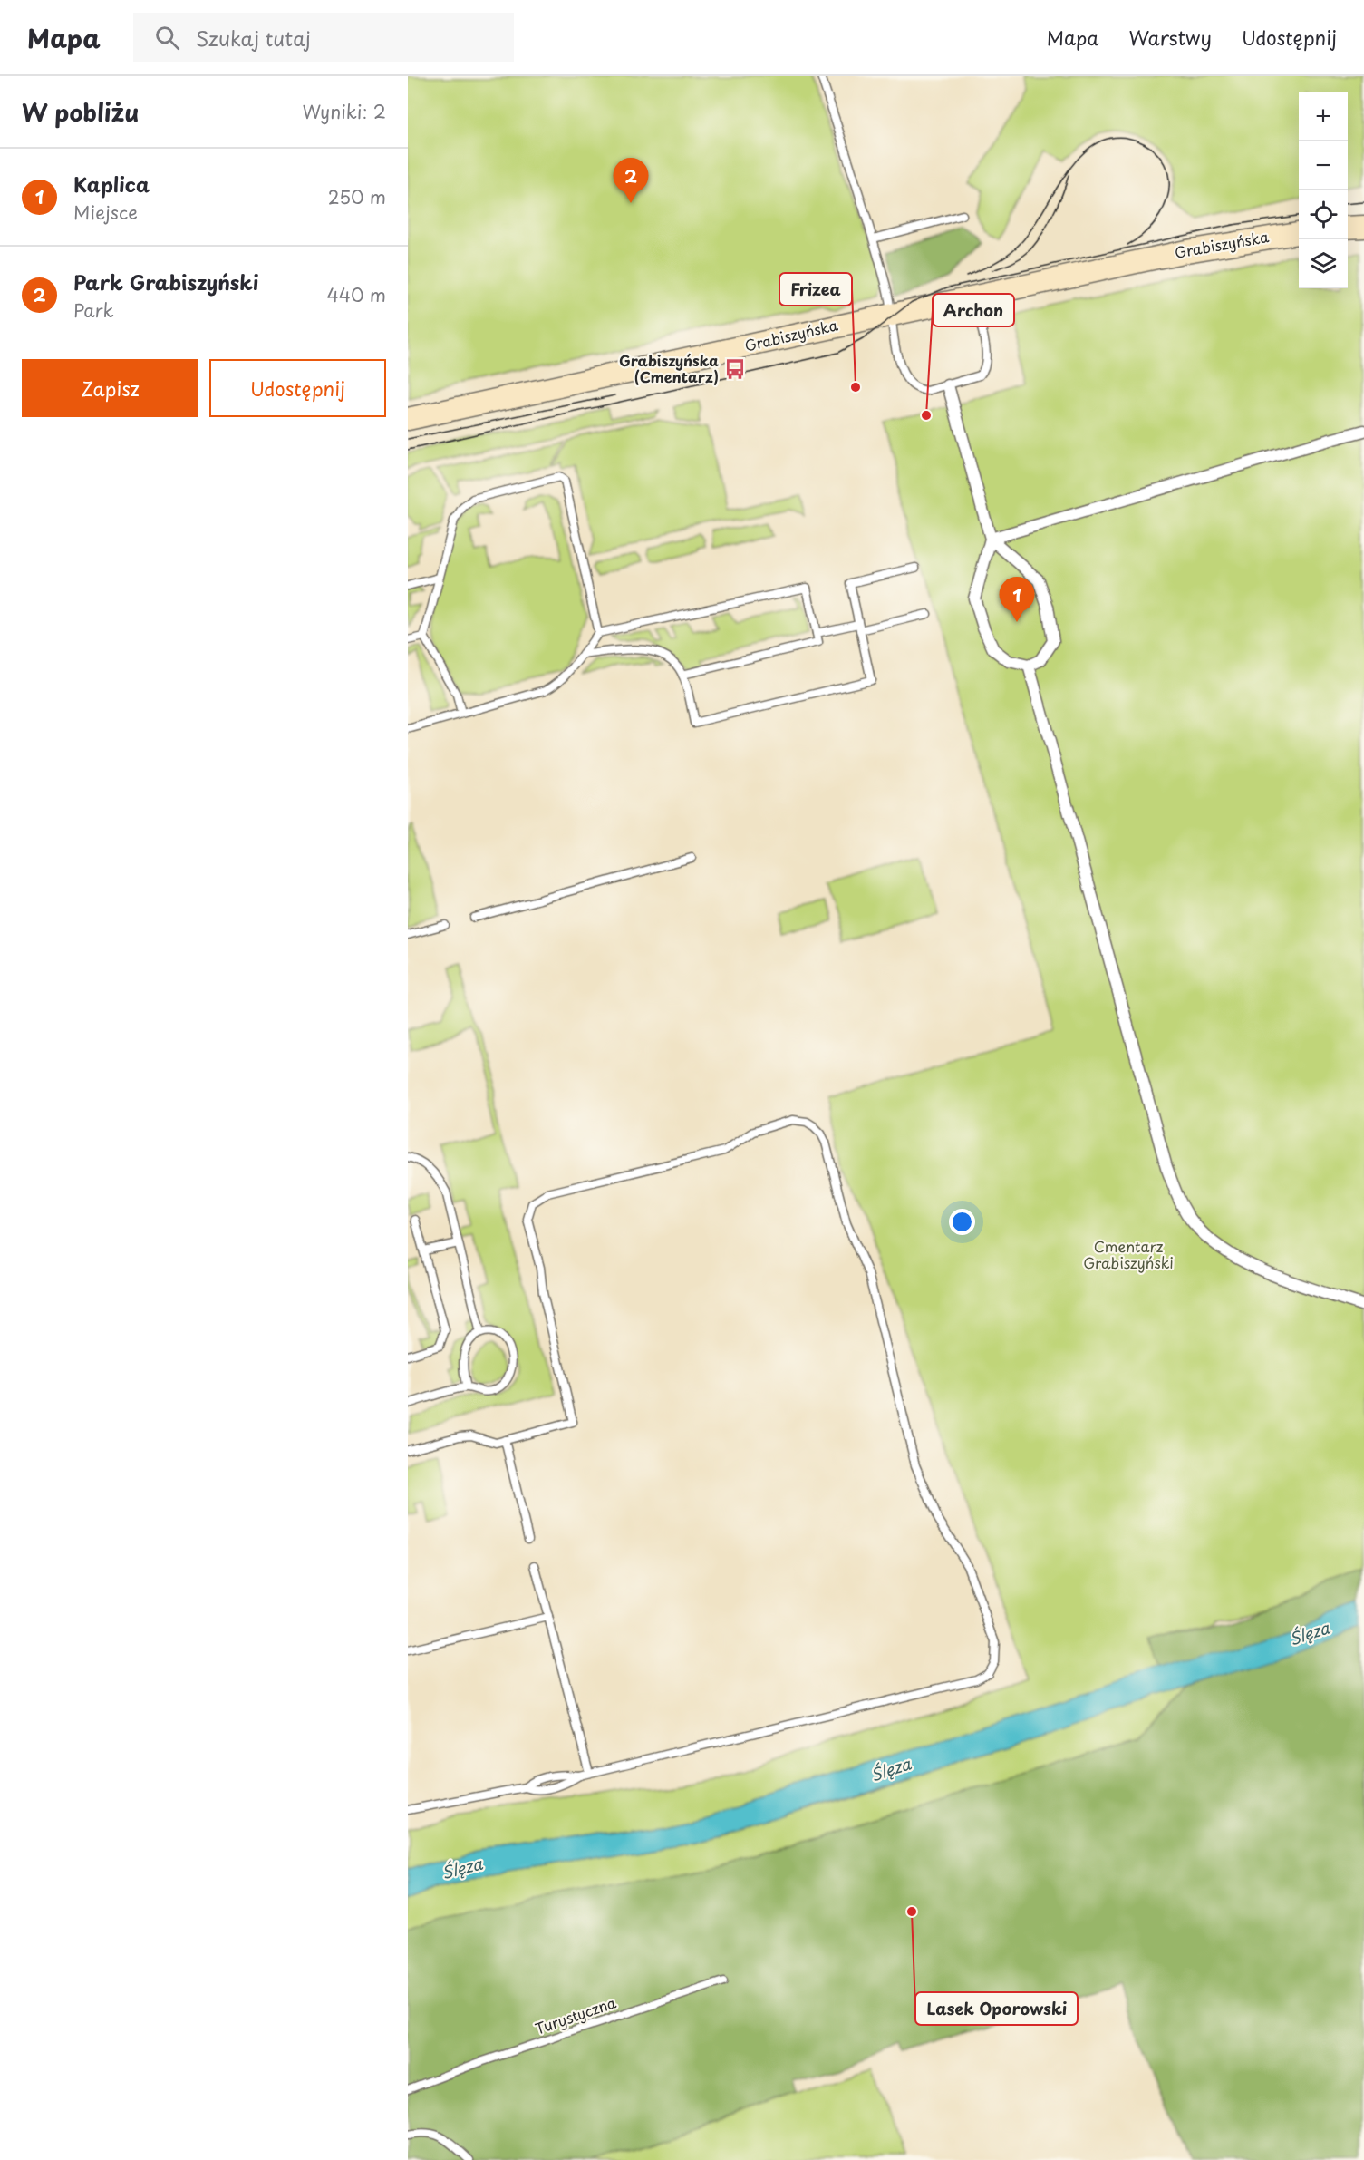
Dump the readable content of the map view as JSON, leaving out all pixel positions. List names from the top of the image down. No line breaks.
{"streets":{"main road":["Grabiszyńska"],"lane":["Turystyczna"]},"water":["Ślęza"],"parks":["Cmentarz Grabiszyński"],"places":{"bus stop":["Grabiszyńska (Cmentarz)"],"other":["Frizea","Archon","Lasek Oporowski"]},"page":{"header":"Mapa","search":"Szukaj tutaj","nav":["Mapa","Warstwy","Udostępnij"],"heading":["W pobliżu","Wyniki: 2"],"map_buttons":["+","−"],"list":[{"mark":"1","name":"Kaplica","note":"Miejsce","value":"250 m"},{"mark":"2","name":"Park Grabiszyński","note":"Park","value":"440 m"}],"pins":["2","1"],"buttons":["Zapisz","Udostępnij"]}}
